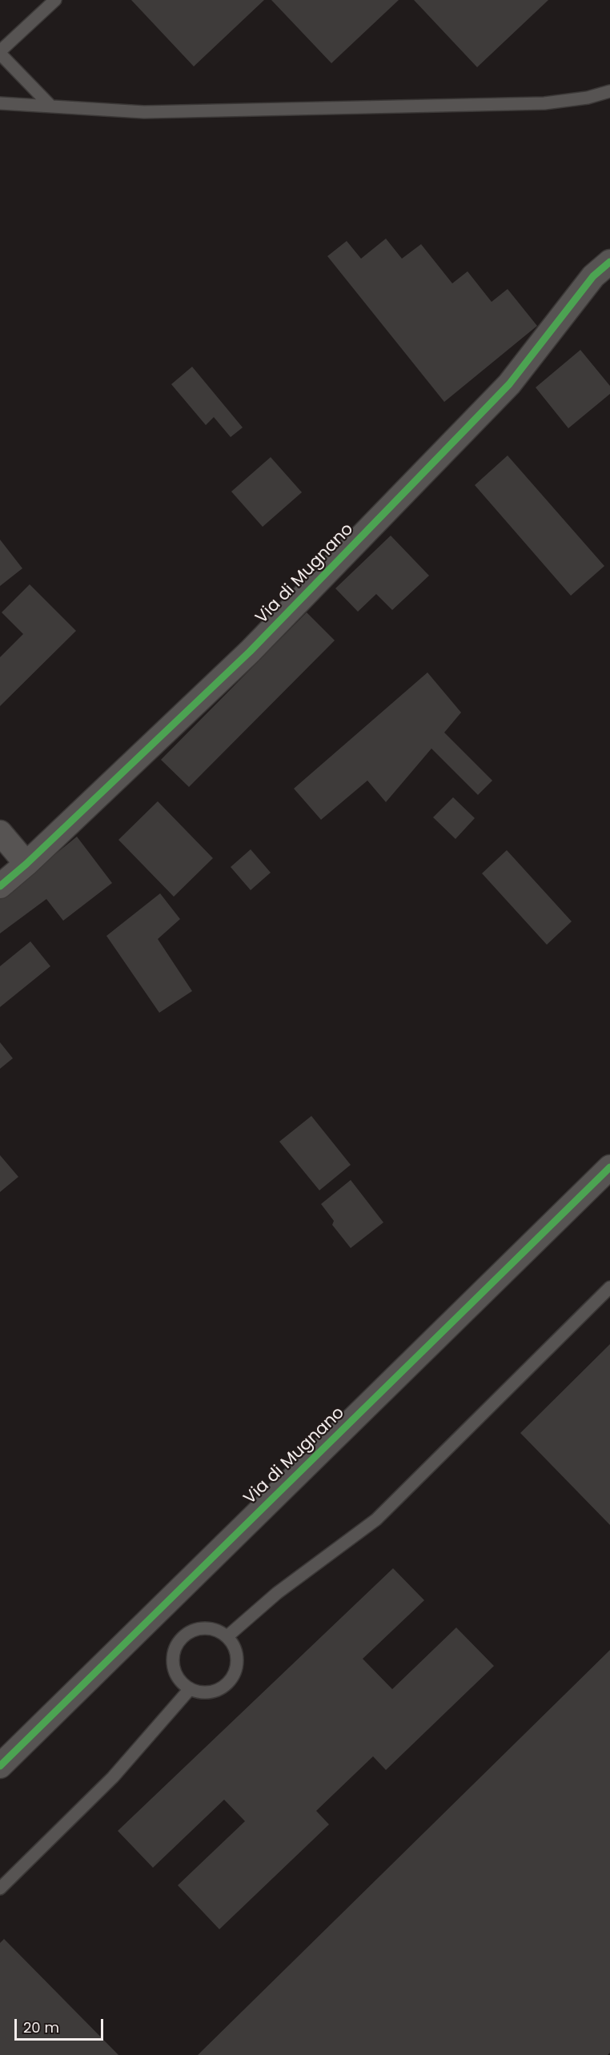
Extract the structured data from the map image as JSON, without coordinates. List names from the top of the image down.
{
  "streets": {
    "street": ["Via di Mugnano"]
  },
  "scale_bar": "20 m"
}
